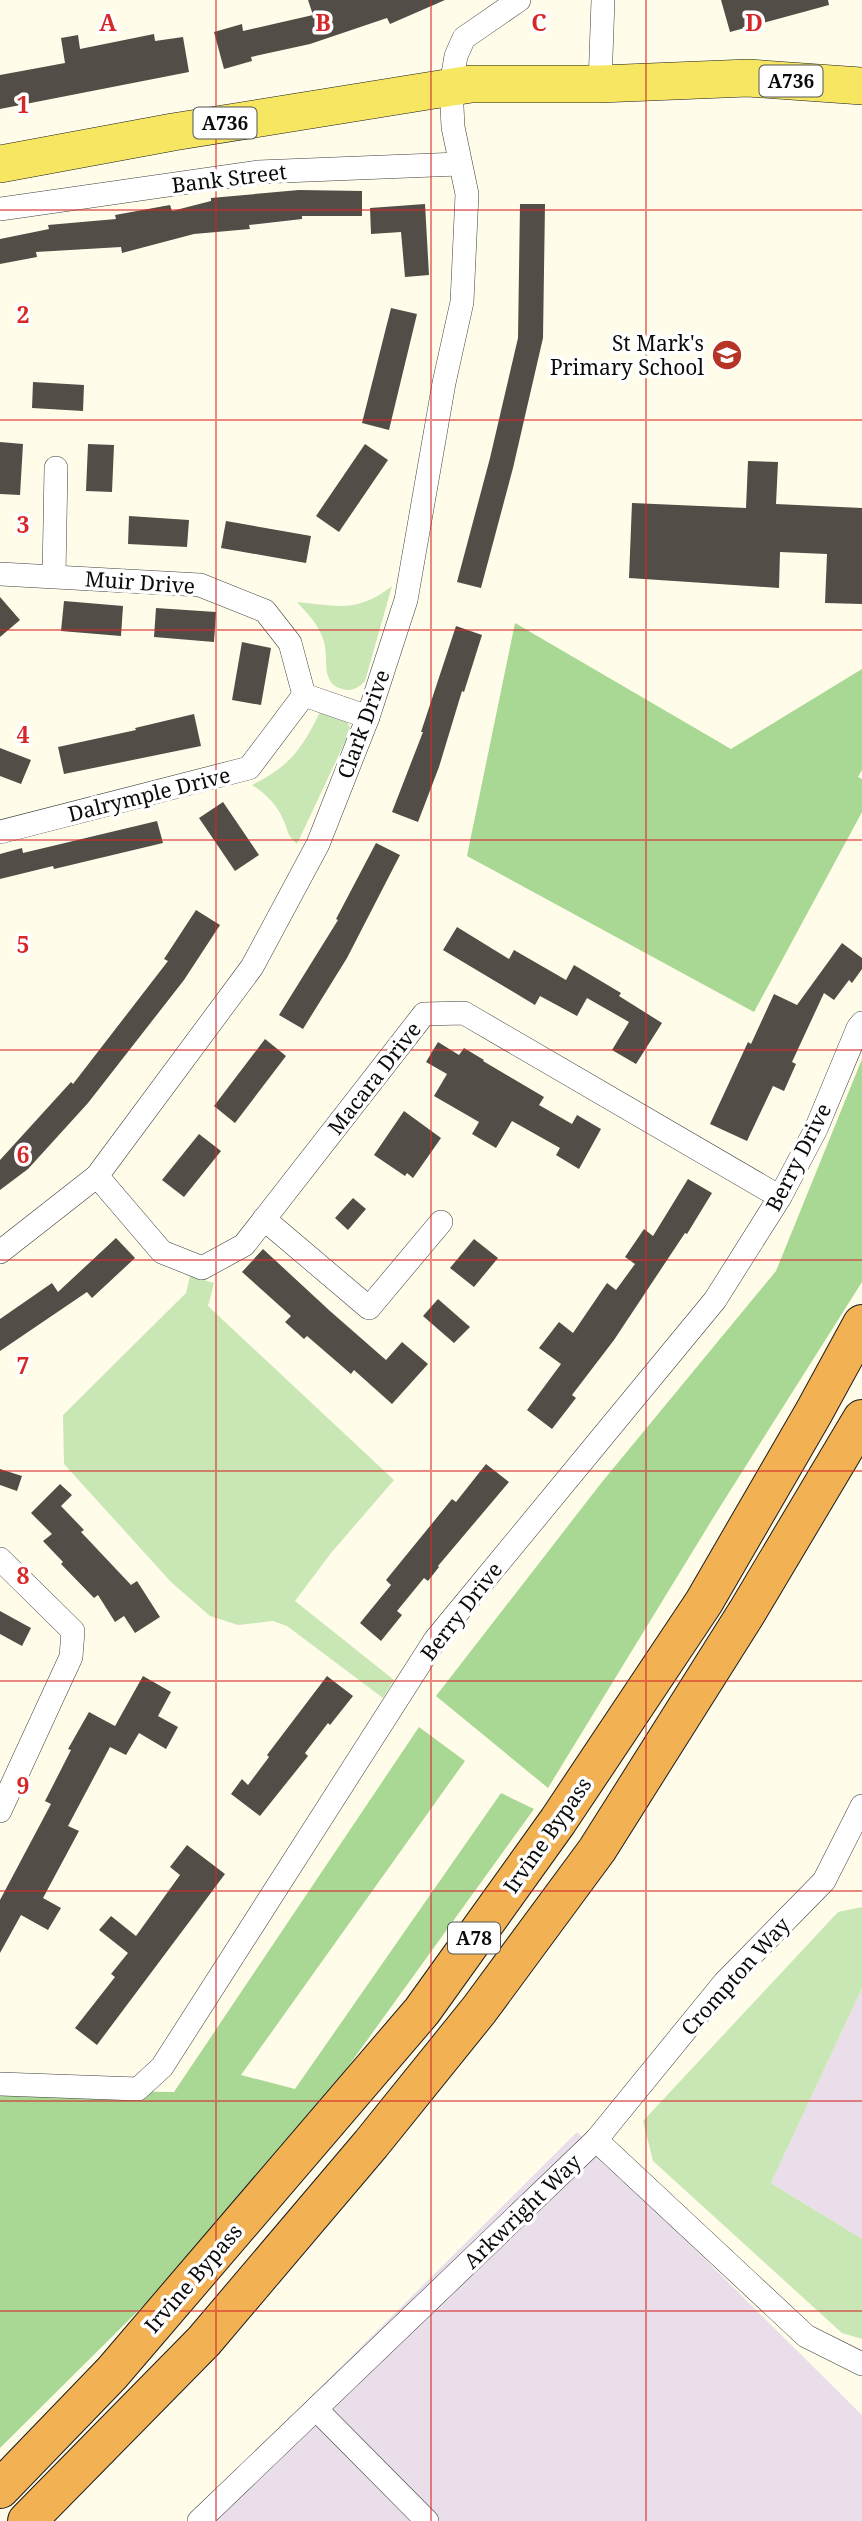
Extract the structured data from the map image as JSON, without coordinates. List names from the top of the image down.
{
  "streets": {
    "highway": ["Irvine Bypass", "A78"],
    "main road": ["A736"],
    "street": [
      "Bank Street",
      "Muir Drive",
      "Clark Drive",
      "Dalrymple Drive",
      "Macara Drive",
      "Berry Drive",
      "Crompton Way",
      "Arkwright Way"
    ]
  },
  "crossings": [
    ["A736", "Clark Drive"],
    ["Bank Street", "Clark Drive"],
    ["Muir Drive", "Dalrymple Drive"],
    ["Clark Drive", "Macara Drive"],
    ["Macara Drive", "Berry Drive"],
    ["Crompton Way", "Arkwright Way"]
  ],
  "places": {
    "school or university": ["St Mark's Primary School"]
  },
  "grid": {
    "columns": [
      "A",
      "B",
      "C",
      "D"
    ],
    "rows": [
      "1",
      "2",
      "3",
      "4",
      "5",
      "6",
      "7",
      "8",
      "9"
    ]
  }
}
